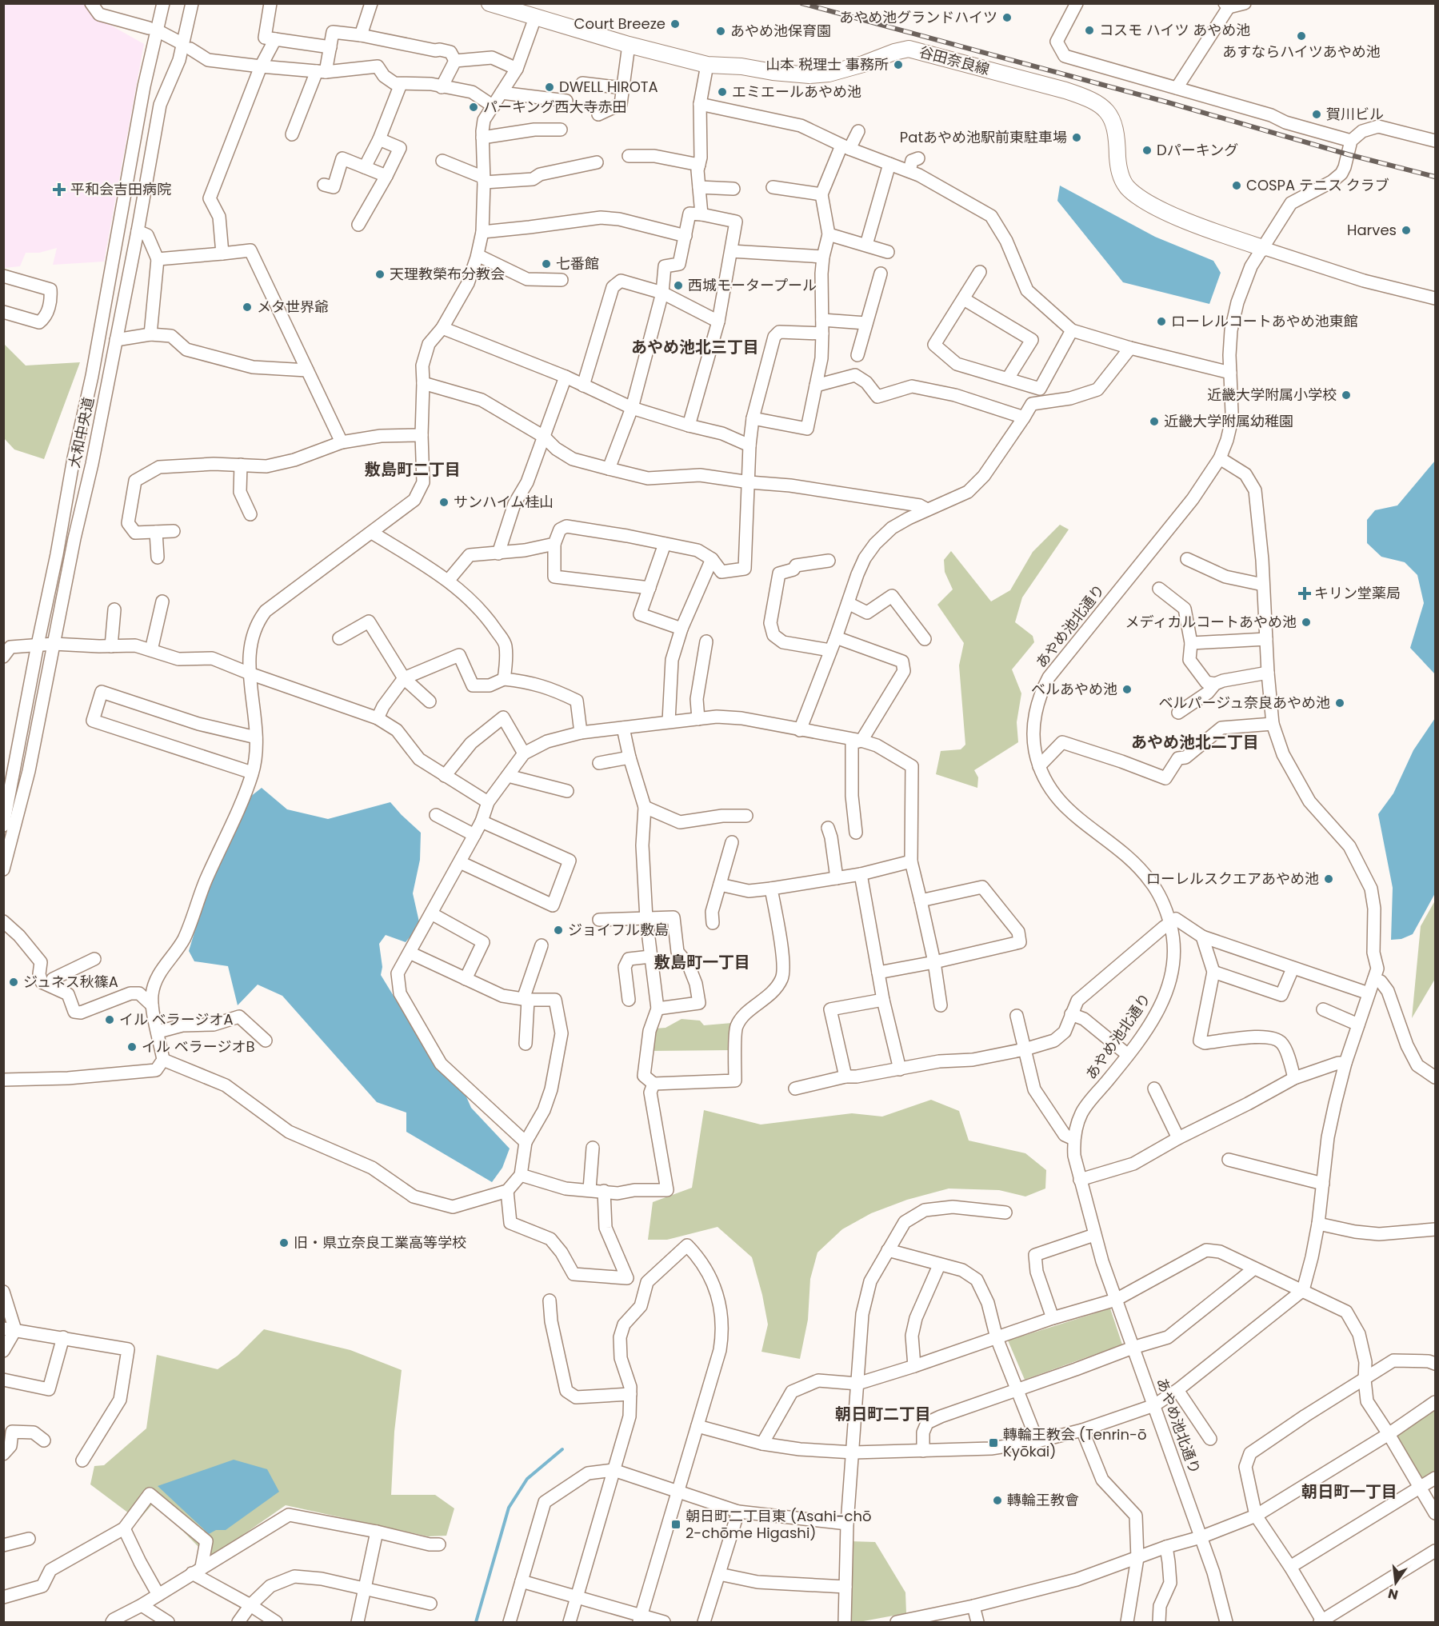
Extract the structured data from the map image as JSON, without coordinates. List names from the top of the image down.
{
  "streets": {
    "main road": ["谷田奈良線"],
    "street": ["大和中央道", "あやめ池北通り"]
  },
  "crossings": [
    ["谷田奈良線", "あやめ池北通り"]
  ],
  "districts": [
    "あやめ池北三丁目",
    "敷島町二丁目",
    "あやめ池北二丁目",
    "敷島町一丁目",
    "朝日町二丁目",
    "朝日町一丁目"
  ],
  "places": {
    "other": [
      "あやめ池グランドハイツ",
      "Court Breeze",
      "コスモ ハイツ あやめ池",
      "あやめ池保育園",
      "あすならハイツあやめ池",
      "山本 税理士 事務所",
      "DWELL HIROTA",
      "エミエールあやめ池",
      "パーキング西大寺赤田",
      "賀川ビル",
      "Patあやめ池駅前東駐車場",
      "Dパーキング",
      "COSPA テニス クラブ",
      "Harves",
      "七番館",
      "天理教榮布分教会",
      "西城モータープール",
      "メタ世界爺",
      "ローレルコートあやめ池東館",
      "近畿大学附属小学校",
      "近畿大学附属幼稚園",
      "サンハイム桂山",
      "メディカルコートあやめ池",
      "ベルあやめ池",
      "ベルパージュ奈良あやめ池",
      "ローレルスクエアあやめ池",
      "ジョイフル敷島",
      "ジュネス秋篠A",
      "イル ベラージオA",
      "イル ベラージオB",
      "旧・県立奈良工業高等学校",
      "轉輪王教會"
    ],
    "health": ["平和会吉田病院", "キリン堂薬局"],
    "transit": ["轉輪王教会 (Tenrin-ō Kyōkai)", "朝日町二丁目東 (Asahi-chō 2-chōme Higashi)"]
  },
  "north": "bottom"
}
